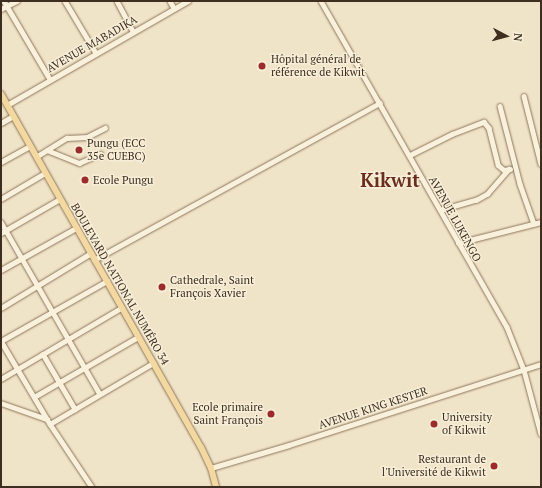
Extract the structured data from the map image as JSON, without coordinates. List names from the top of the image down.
{
  "streets": {
    "main road": ["BOULEVARD NATIONAL NUMÉRO 34"],
    "street": ["AVENUE MABADIKA", "AVENUE LUKENGO", "AVENUE KING KESTER"]
  },
  "crossings": [
    ["AVENUE MABADIKA", "BOULEVARD NATIONAL NUMÉRO 34"],
    ["AVENUE LUKENGO", "AVENUE KING KESTER"],
    ["BOULEVARD NATIONAL NUMÉRO 34", "AVENUE KING KESTER"]
  ],
  "districts": ["Kikwit"],
  "places": [
    "Hôpital général de référence de Kikwit",
    "Pungu (ECC 35e CUEBC)",
    "Ecole Pungu",
    "Cathedrale, Saint François Xavier",
    "Ecole primaire Saint François",
    "University of Kikwit",
    "Restaurant de l'Université de Kikwit"
  ],
  "north": "right"
}
